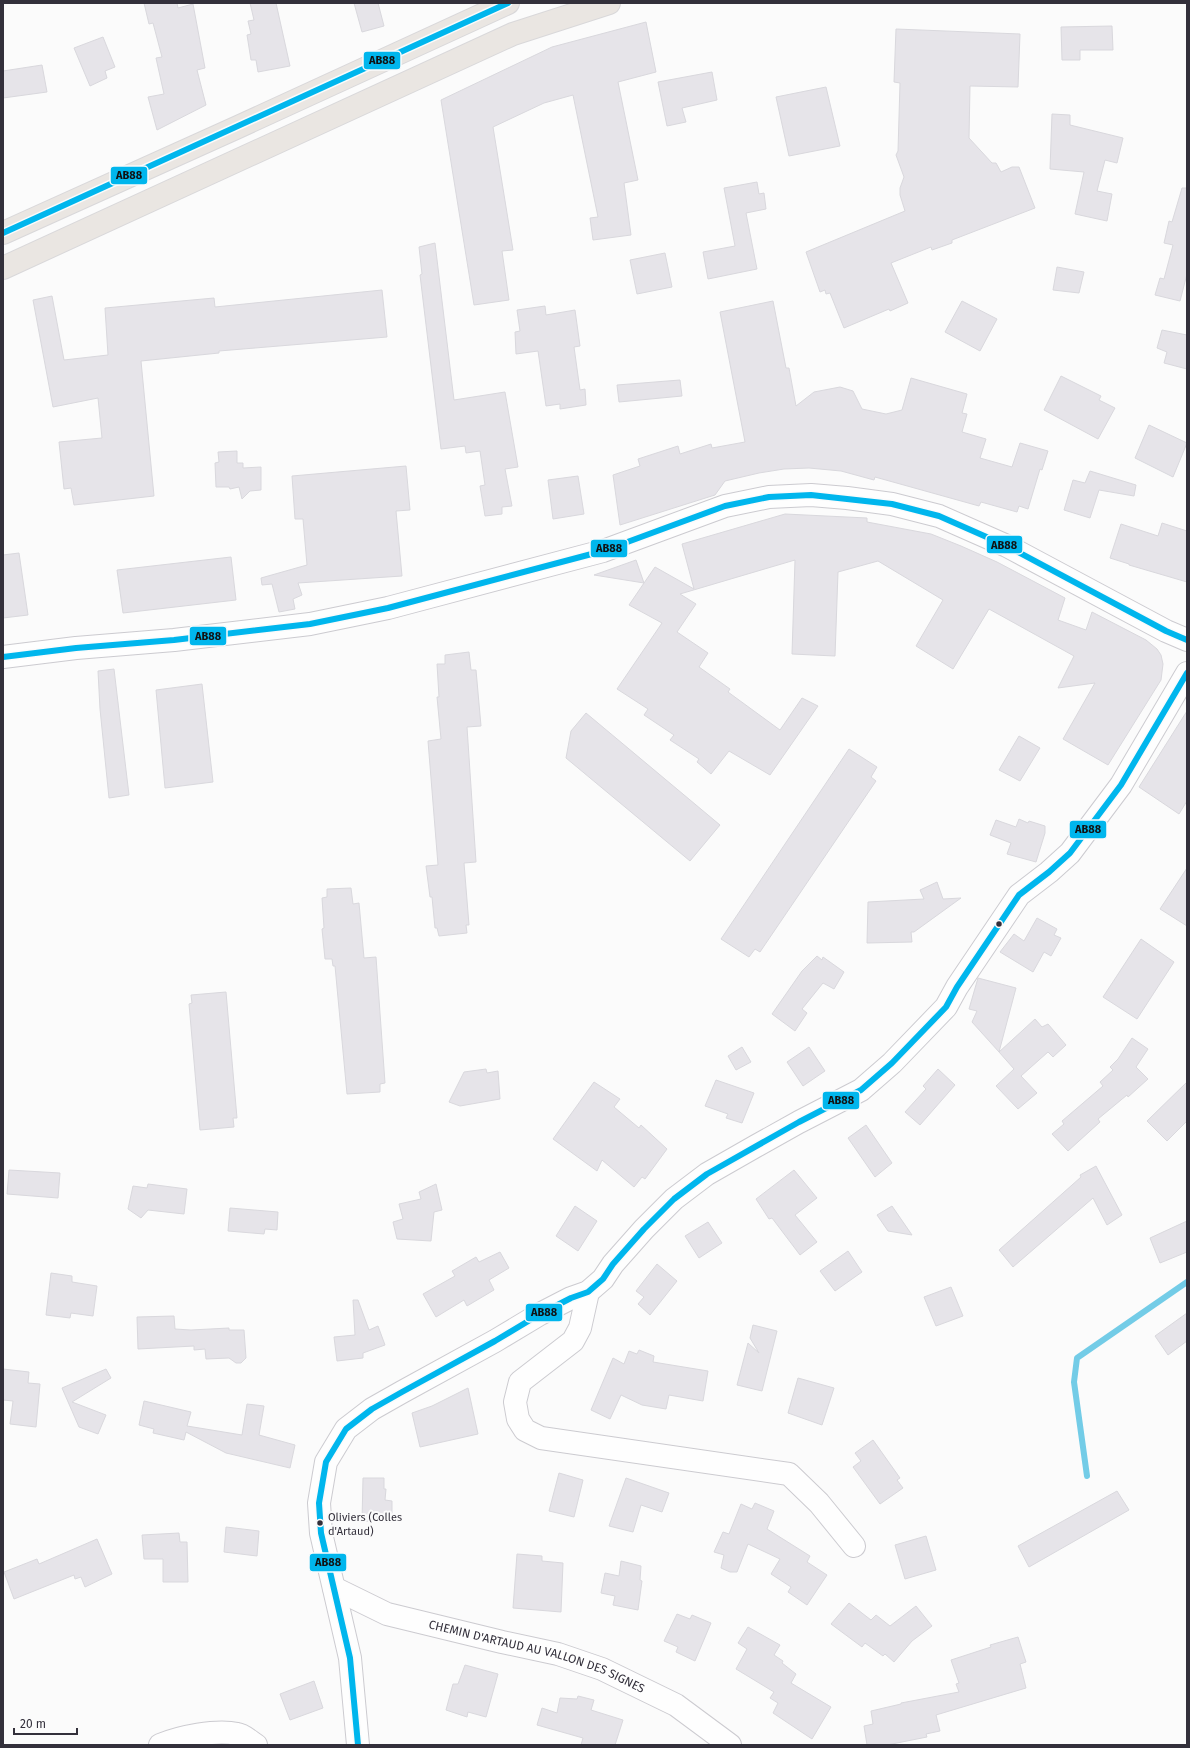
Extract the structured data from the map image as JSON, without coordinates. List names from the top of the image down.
{
  "streets": {
    "street": ["CHEMIN D'ARTAUD AU VALLON DES SIGNES"]
  },
  "places": ["Oliviers (Colles d'Artaud)"],
  "lines": ["transit line AB88"],
  "scale_bar": "20 m"
}
